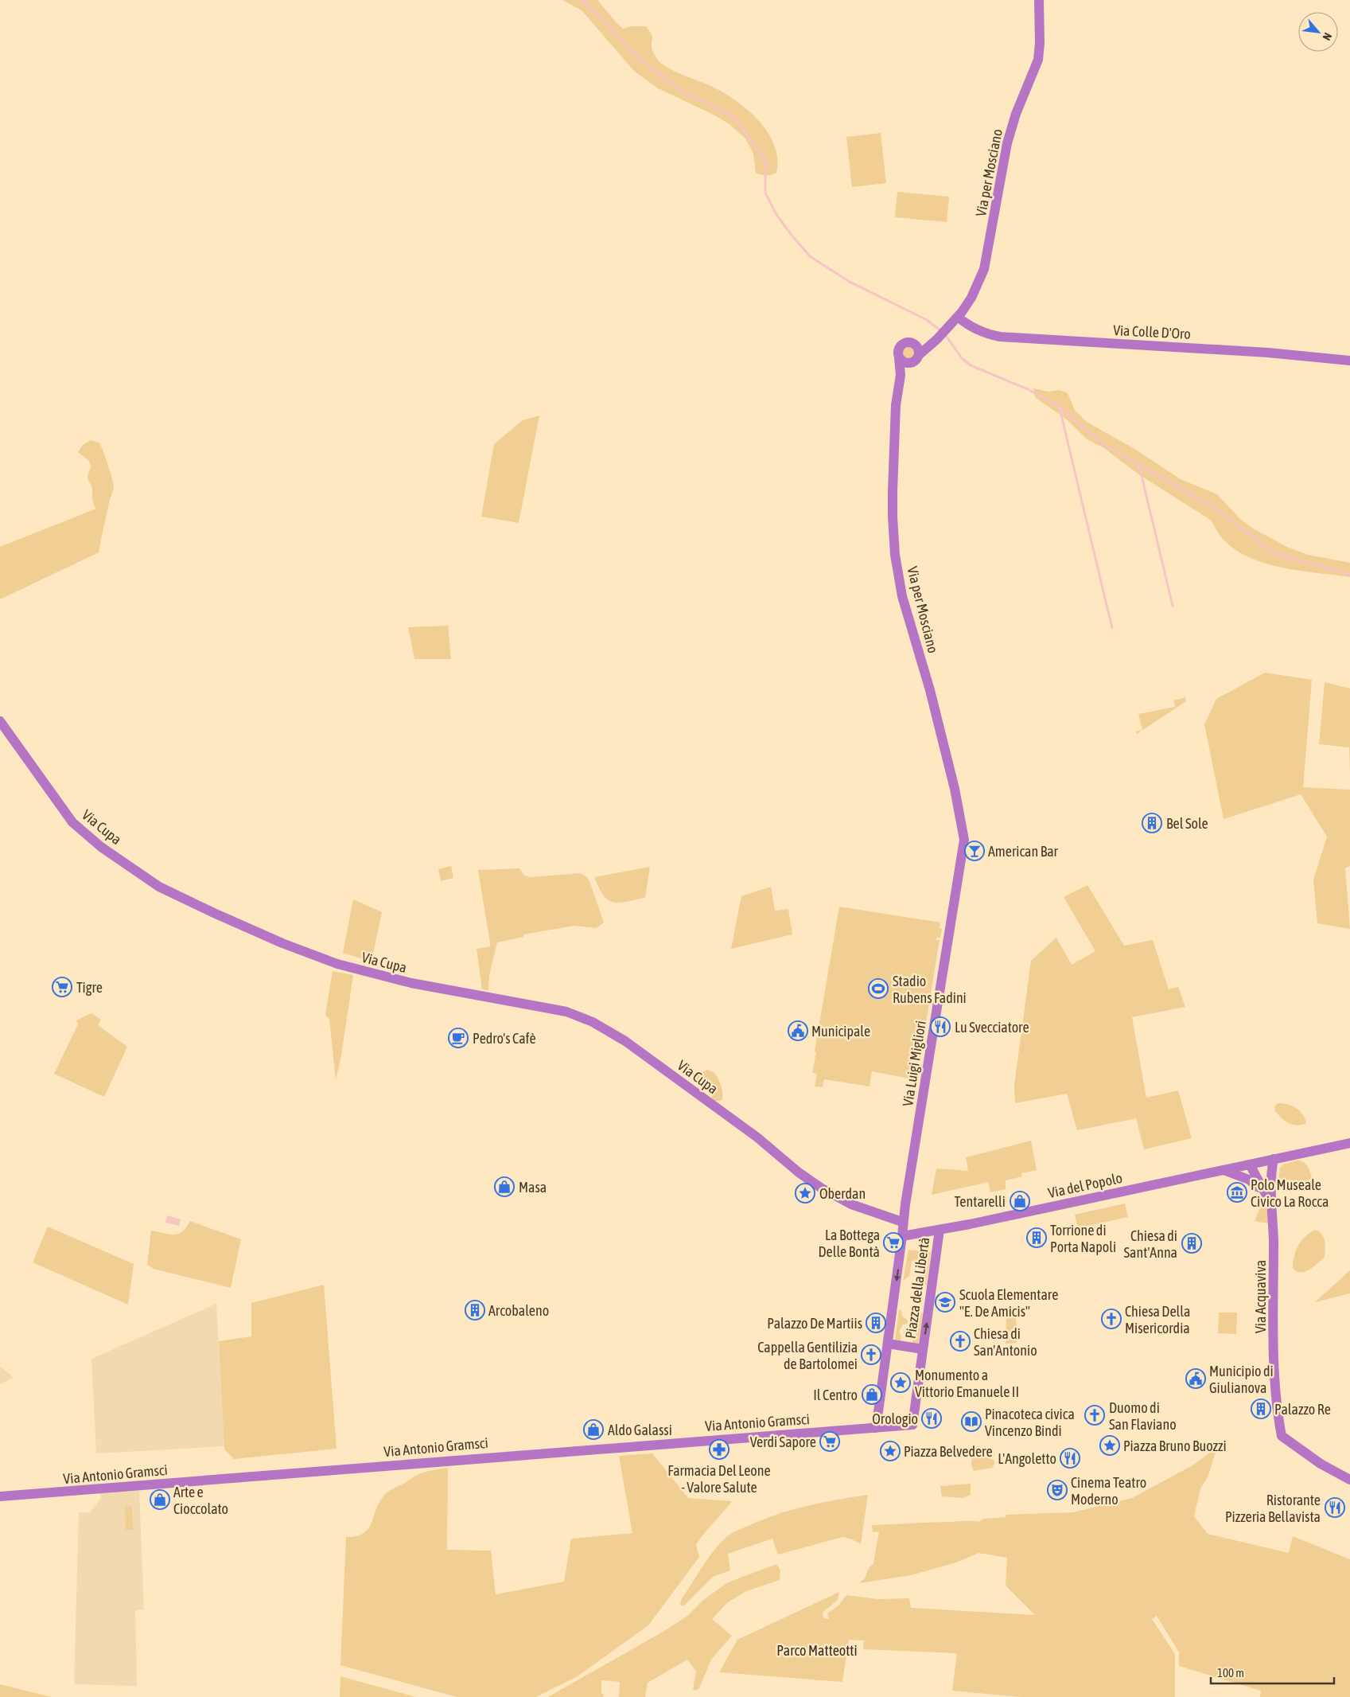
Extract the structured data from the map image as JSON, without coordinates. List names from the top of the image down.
{
  "streets": {
    "street": [
      "Via per Mosciano",
      "Via Colle D'Oro",
      "Via Cupa",
      "Via Luigi Migliori",
      "Via del Popolo",
      "Piazza della Libertà",
      "Via Acquaviva",
      "Via Antonio Gramsci"
    ]
  },
  "crossings": [
    ["Via per Mosciano", "Via Colle D'Oro"],
    ["Via per Mosciano", "Via Luigi Migliori"],
    ["Via Cupa", "Via Luigi Migliori"],
    ["Via Luigi Migliori", "Via del Popolo"],
    ["Via Luigi Migliori", "Piazza della Libertà"],
    ["Via del Popolo", "Piazza della Libertà"],
    ["Via del Popolo", "Via Acquaviva"],
    ["Piazza della Libertà", "Via Antonio Gramsci"]
  ],
  "parks": ["Parco Matteotti"],
  "places": {
    "building": [
      "Bel Sole",
      "Torrione di Porta Napoli",
      "Chiesa di Sant'Anna",
      "Arcobaleno",
      "Palazzo De Martiis",
      "Palazzo Re"
    ],
    "bar": ["American Bar"],
    "supermarket": ["Tigre", "La Bottega Delle Bontà", "Verdi Sapore"],
    "sports": ["Stadio Rubens Fadini"],
    "restaurant": [
      "Lu Svecciatore",
      "Orologio",
      "L'Angoletto",
      "Ristorante Pizzeria Bellavista"
    ],
    "public building": ["Municipale", "Municipio di Giulianova"],
    "cafe": ["Pedro's Cafè"],
    "shop": [
      "Masa",
      "Tentarelli",
      "Il Centro",
      "Aldo Galassi",
      "Arte e Cioccolato"
    ],
    "museum": ["Polo Museale Civico La Rocca"],
    "place": [
      "Oberdan",
      "Monumento a Vittorio Emanuele II",
      "Piazza Bruno Buozzi",
      "Piazza Belvedere"
    ],
    "school or university": ["Scuola Elementare \"E. De Amicis\""],
    "church": [
      "Chiesa Della Misericordia",
      "Chiesa di San'Antonio",
      "Cappella Gentilizia de Bartolomei",
      "Duomo di San Flaviano"
    ],
    "library": ["Pinacoteca civica Vincenzo Bindi"],
    "pharmacy": ["Farmacia Del Leone - Valore Salute"],
    "theatre": ["Cinema Teatro Moderno"]
  },
  "scale_bar": "100 m",
  "north": "bottom right"
}
